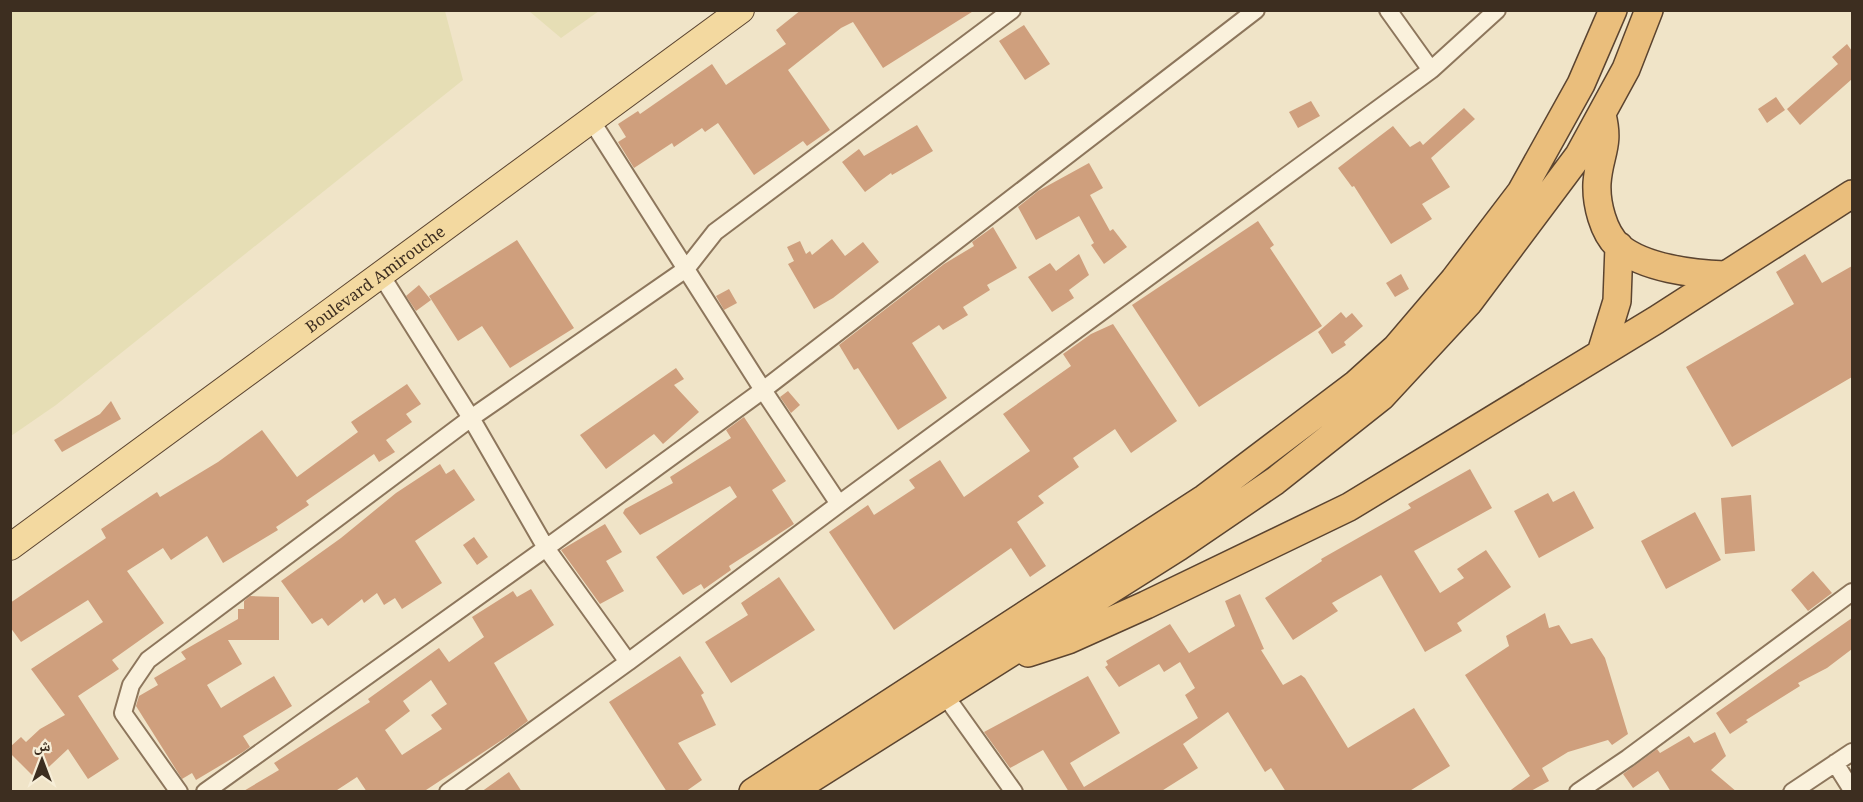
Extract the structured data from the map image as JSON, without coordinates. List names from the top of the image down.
{
  "streets": {
    "main road": ["Boulevard Amirouche"]
  },
  "north": "top"
}
